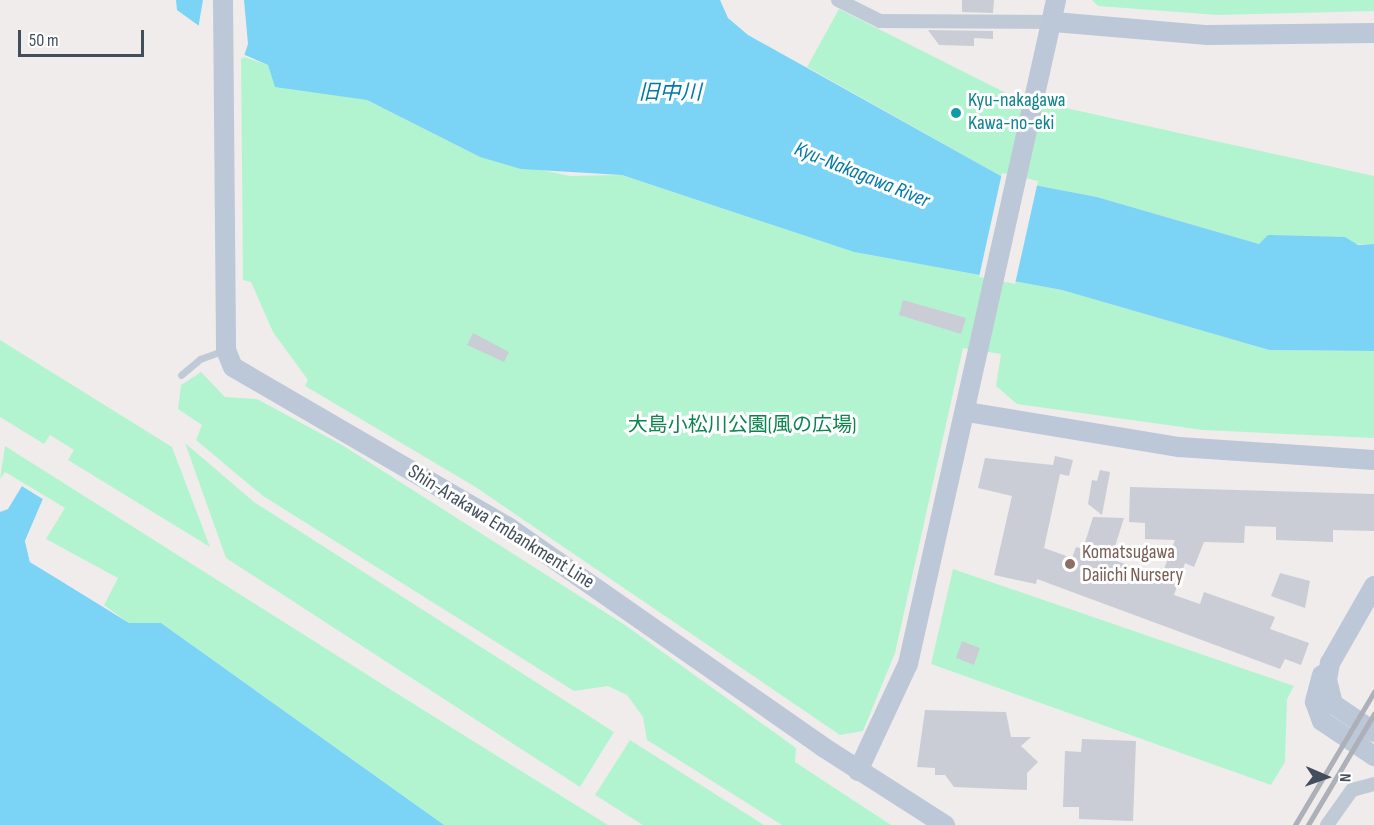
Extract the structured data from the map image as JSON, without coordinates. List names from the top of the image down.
{
  "streets": {
    "street": ["Shin-Arakawa Embankment Line"]
  },
  "water": ["旧中川", "Kyu-Nakagawa River"],
  "parks": ["大島小松川公園(風の広場)"],
  "places": ["Kyu-nakagawa Kawa-no-eki", "Komatsugawa Daiichi Nursery"],
  "scale_bar": "50 m",
  "north": "right"
}
